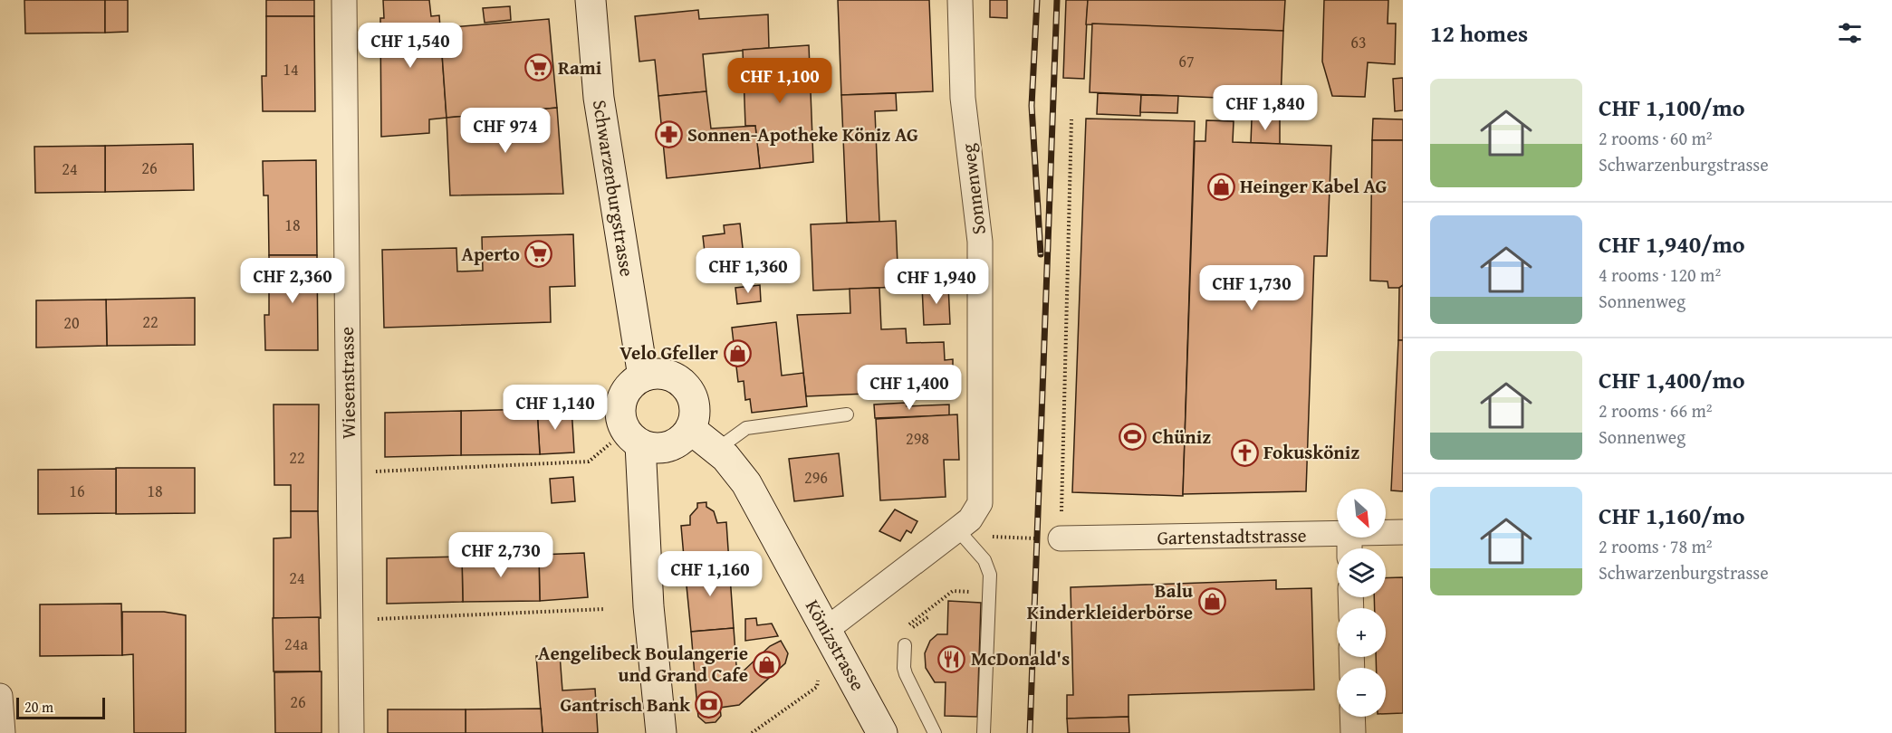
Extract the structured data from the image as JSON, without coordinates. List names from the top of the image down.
{
  "streets": {
    "main road": ["Schwarzenburgstrasse", "Könizstrasse"],
    "street": ["Sonnenweg", "Wiesenstrasse", "Gartenstadtstrasse"]
  },
  "crossings": [
    ["Schwarzenburgstrasse", "Könizstrasse"],
    ["Sonnenweg", "Könizstrasse"]
  ],
  "places": {
    "supermarket": ["Rami", "Aperto"],
    "pharmacy": ["Sonnen-Apotheke Köniz AG"],
    "shop": [
      "Heinger Kabel AG",
      "Velo Gfeller",
      "Balu Kinderkleiderbörse",
      "Aengelibeck Boulangerie und Grand Cafe"
    ],
    "sports": ["Chüniz"],
    "church": ["Fokusköniz"],
    "restaurant": ["McDonald's"],
    "bank": ["Gantrisch Bank"]
  },
  "house_numbers": [
    "63",
    "67",
    "14",
    "26",
    "24",
    "18",
    "22",
    "20",
    "298",
    "22",
    "296",
    "16",
    "18",
    "24",
    "24a",
    "26"
  ],
  "scale_bar": "20 m",
  "north": "bottom right",
  "page": {
    "heading": "12 homes",
    "price": [
      "CHF 1,540",
      "CHF 1,100",
      "CHF 1,840",
      "CHF 974",
      "CHF 1,360",
      "CHF 2,360",
      "CHF 1,940",
      "CHF 1,730",
      "CHF 1,400",
      "CHF 1,140",
      "CHF 2,730",
      "CHF 1,160"
    ],
    "list": [
      {
        "name": "CHF 1,100/mo",
        "note": "2 rooms · 60 m² · Schwarzenburgstrasse"
      },
      {
        "name": "CHF 1,940/mo",
        "note": "4 rooms · 120 m² · Sonnenweg"
      },
      {
        "name": "CHF 1,400/mo",
        "note": "2 rooms · 66 m² · Sonnenweg"
      },
      {
        "name": "CHF 1,160/mo",
        "note": "2 rooms · 78 m² · Schwarzenburgstrasse"
      }
    ],
    "map_buttons": ["+", "−"],
    "scale": "20 m"
  }
}
